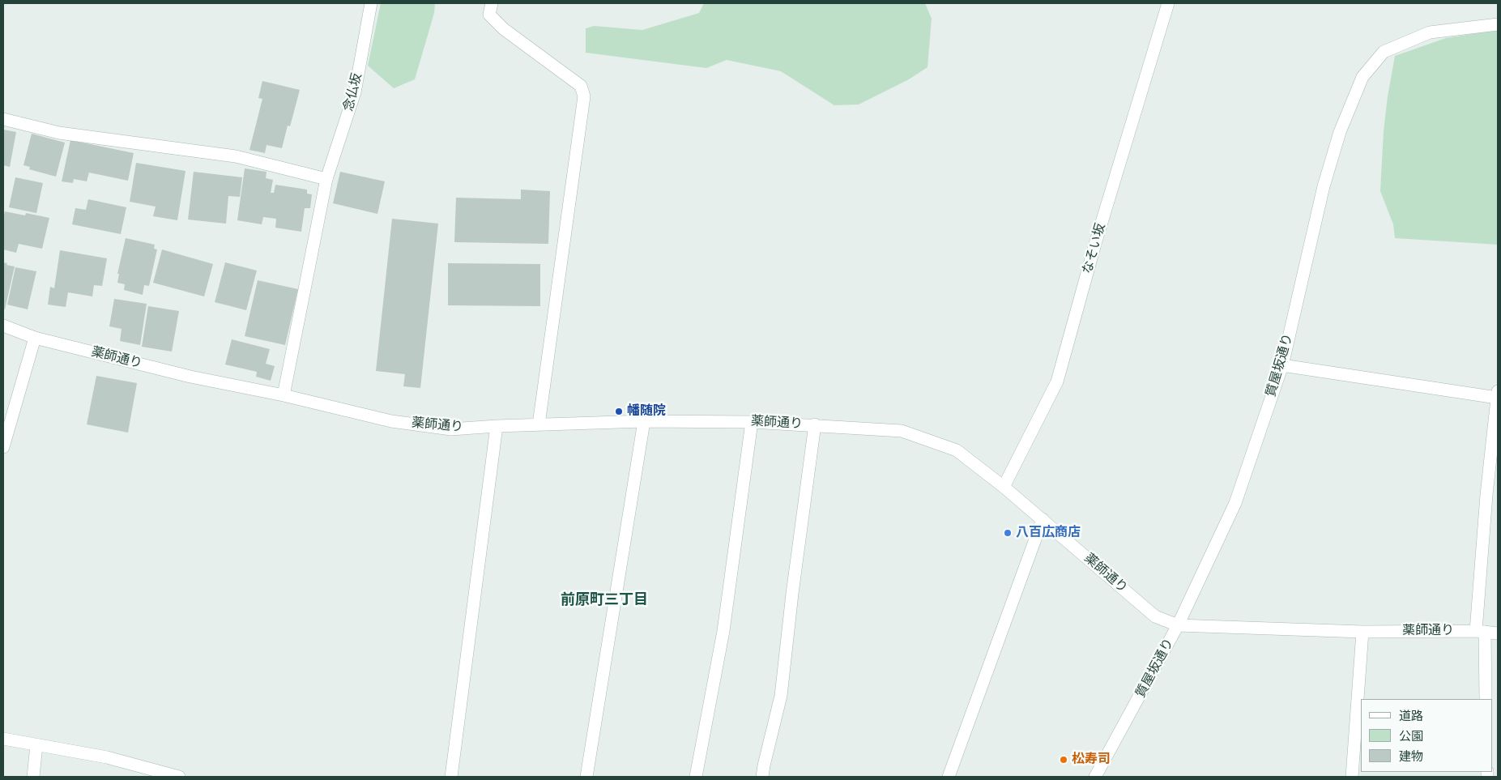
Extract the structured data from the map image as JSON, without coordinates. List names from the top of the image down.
{
  "streets": {
    "street": [
      "念仏坂",
      "なそい坂",
      "薬師通り",
      "質屋坂通り"
    ]
  },
  "crossings": [
    ["念仏坂", "薬師通り"],
    ["なそい坂", "薬師通り"],
    ["薬師通り", "質屋坂通り"]
  ],
  "districts": ["前原町三丁目"],
  "places": ["幡随院", "八百広商店", "松寿司"],
  "legend": ["道路", "公園", "建物"]
}
